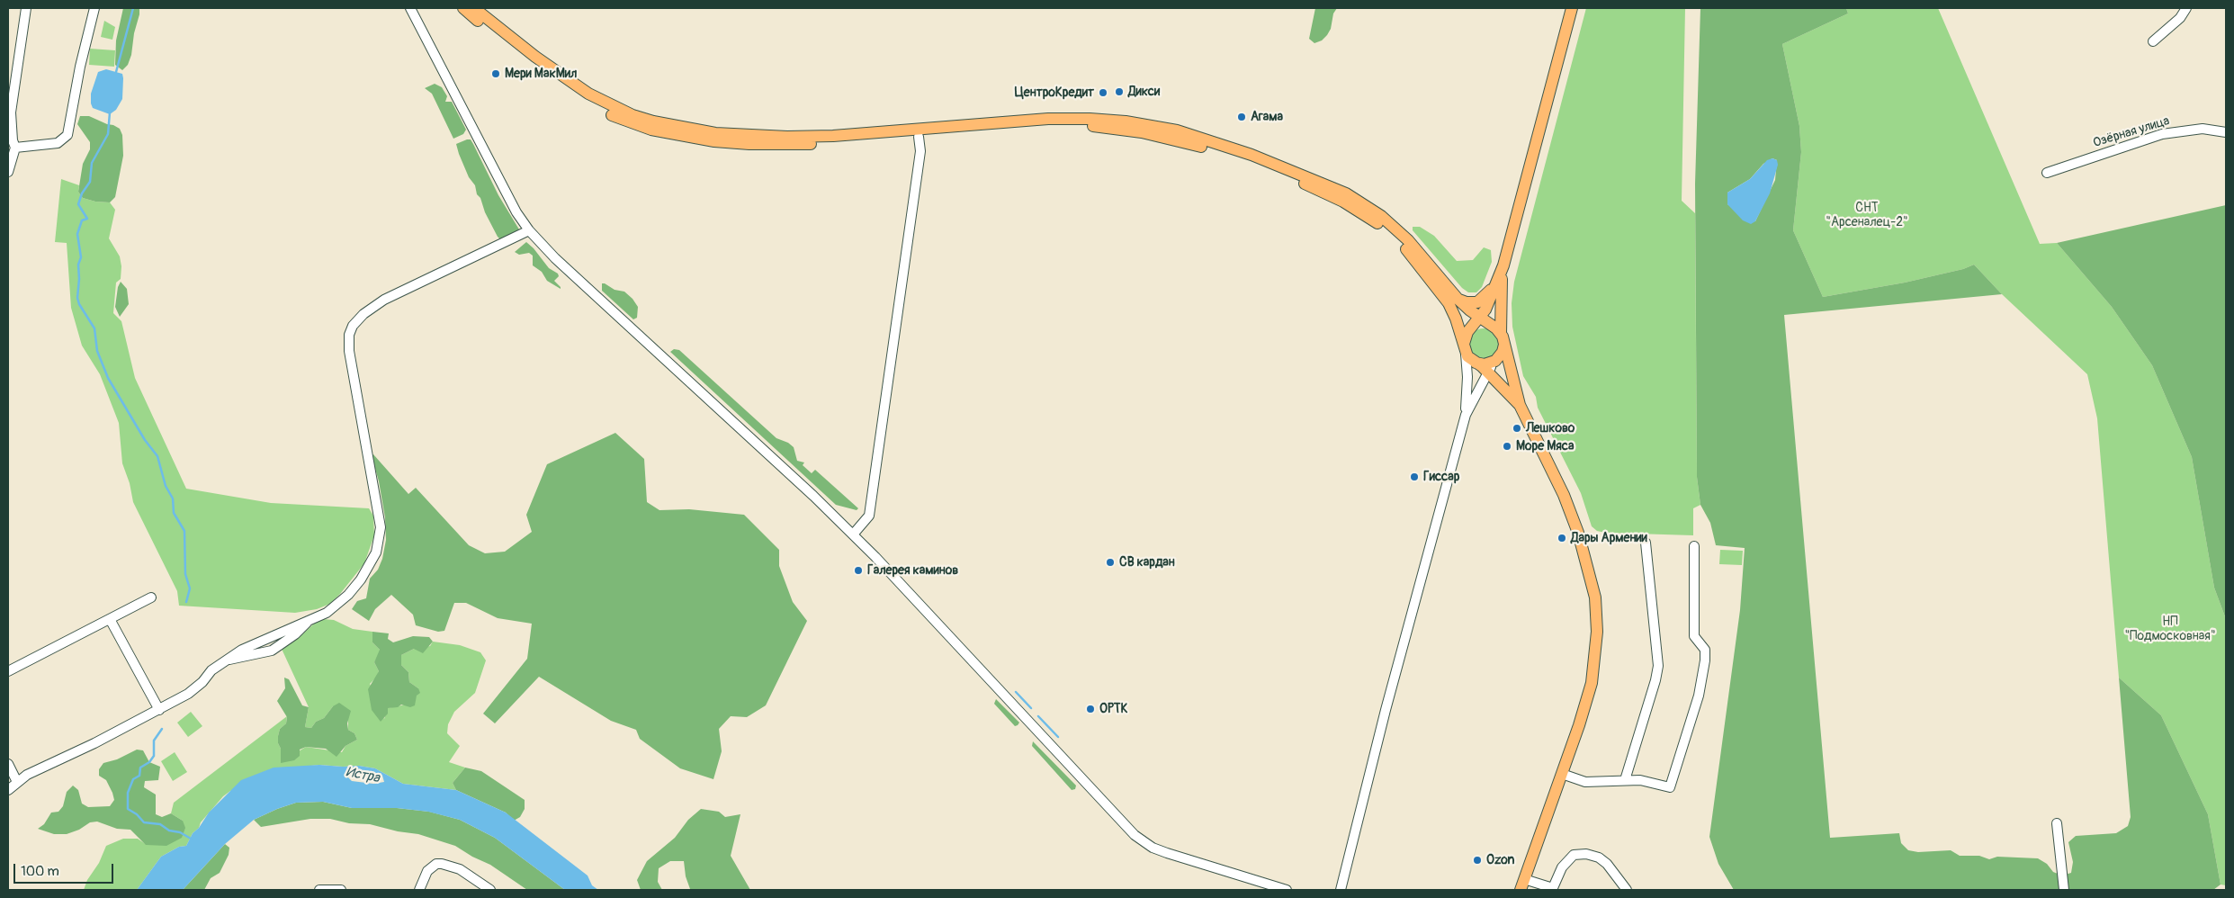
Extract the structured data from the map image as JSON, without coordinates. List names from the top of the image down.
{
  "streets": {
    "street": ["Озёрная улица"]
  },
  "water": ["Истра"],
  "parks": ["СНТ \"Арсеналец-2\"", "НП \"Подмосковная\""],
  "places": [
    "Мери МакМил",
    "Дикси",
    "ЦентроКредит",
    "Агама",
    "Лешково",
    "Море Мяса",
    "Гиссар",
    "Дары Армении",
    "СВ кардан",
    "Галерея каминов",
    "ОРТК",
    "Ozon"
  ],
  "scale_bar": "100 m"
}
